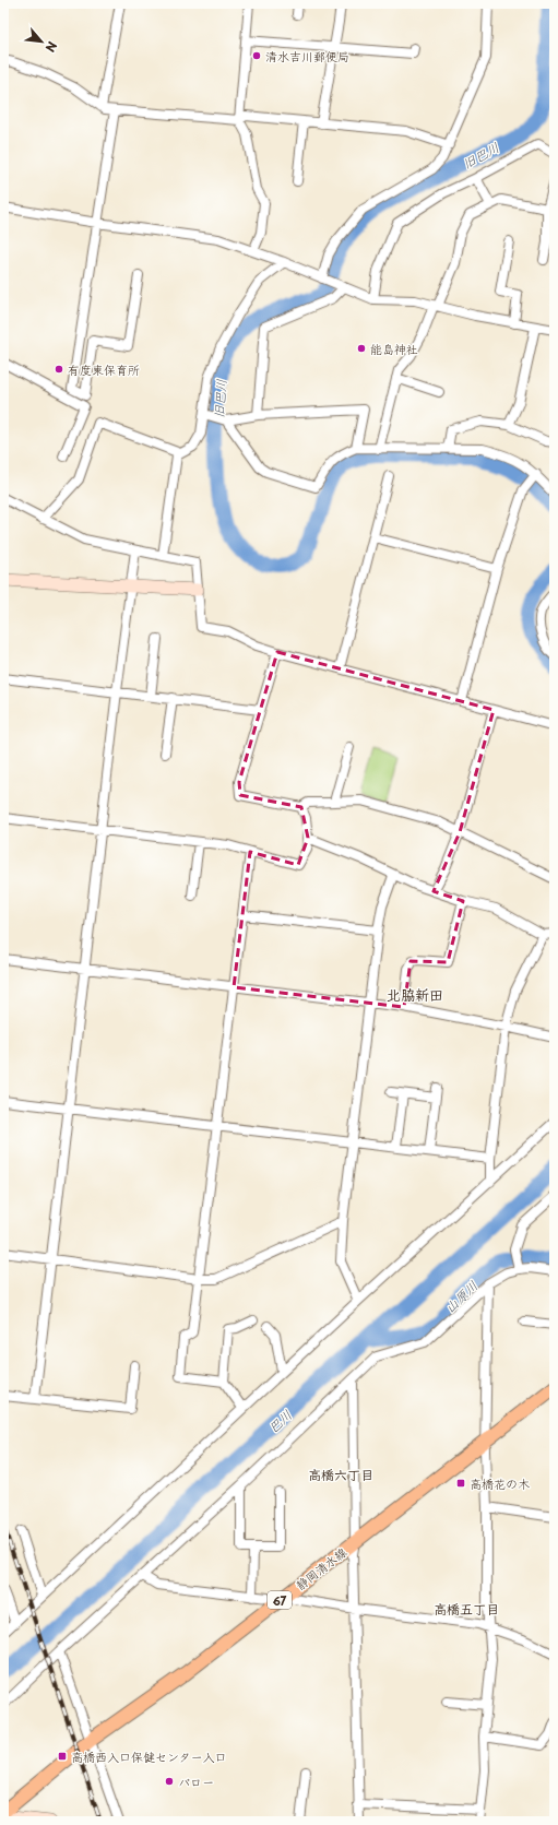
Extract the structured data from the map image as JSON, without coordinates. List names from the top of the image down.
{
  "streets": {
    "main road": ["静岡清水線", "67"]
  },
  "districts": ["北脇新田", "高橋六丁目", "高橋五丁目"],
  "water": ["旧巴川", "山原川", "巴川"],
  "places": {
    "other": [
      "清水吉川郵便局",
      "能島神社",
      "有度東保育所",
      "バロー"
    ],
    "transit": ["高橋花の木", "高橋西入口保健センター入口"]
  },
  "north": "bottom right"
}
